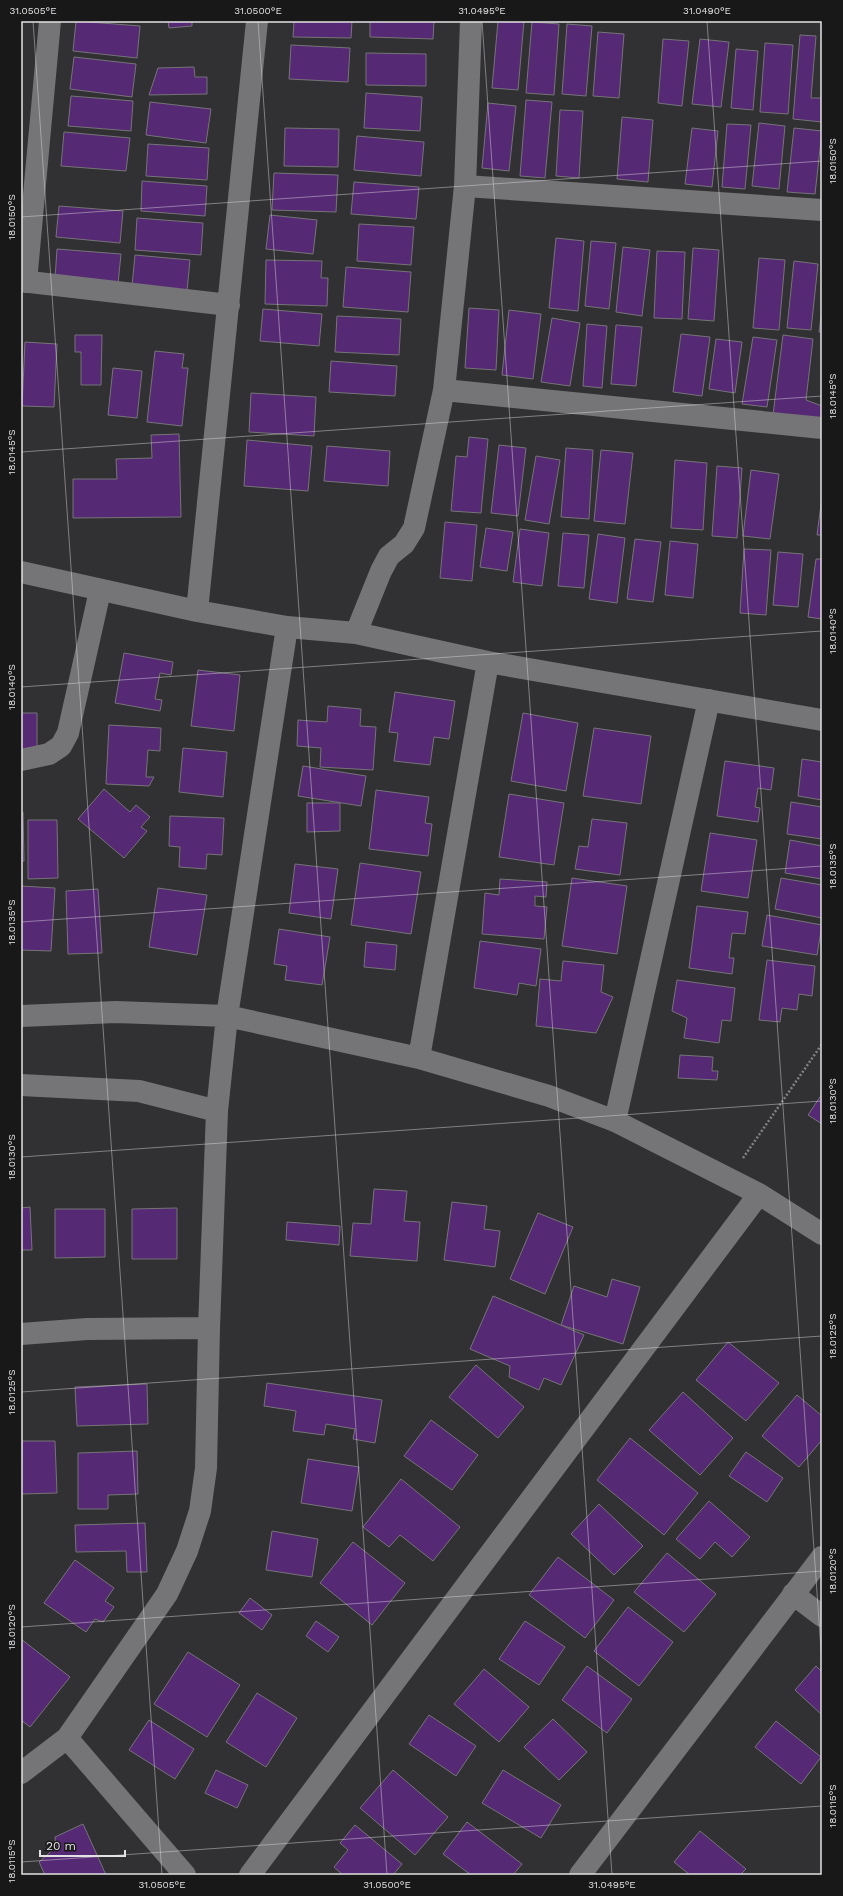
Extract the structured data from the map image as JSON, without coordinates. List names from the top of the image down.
{
  "scale_bar": "20 m",
  "coordinates": [
    "31.0505°E",
    "31.0500°E",
    "31.0495°E",
    "31.0490°E",
    "18.0150°S",
    "18.0145°S",
    "18.0140°S",
    "18.0135°S",
    "18.0130°S",
    "18.0125°S",
    "18.0120°S",
    "18.0115°S"
  ]
}
